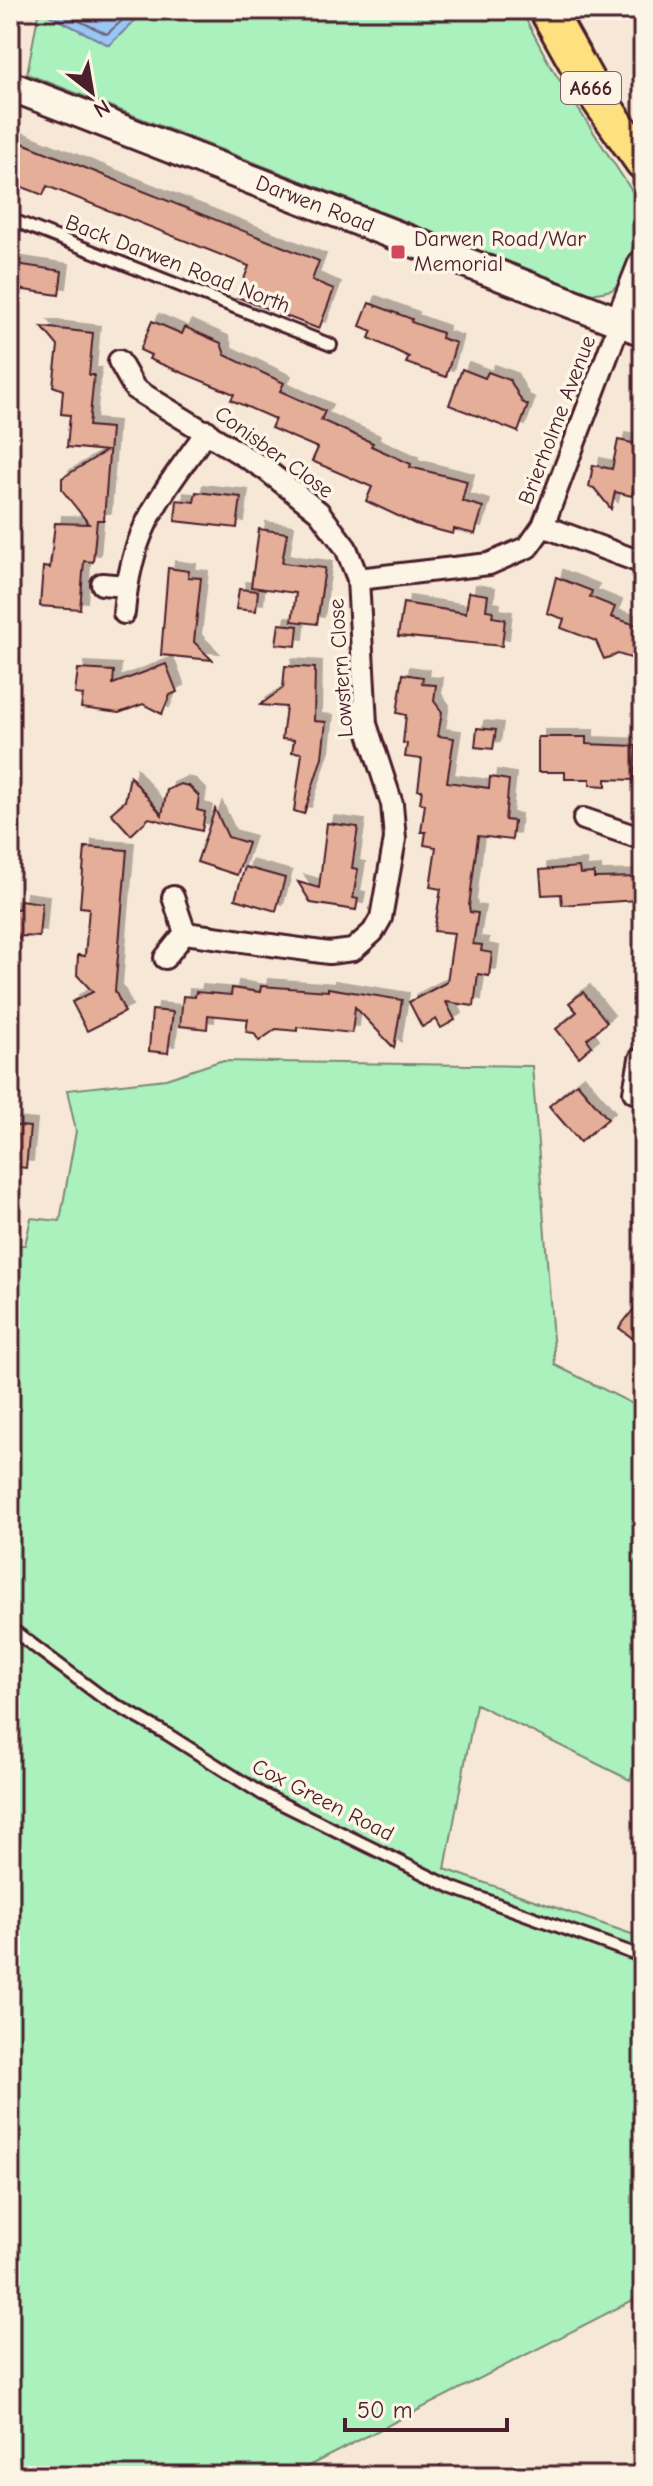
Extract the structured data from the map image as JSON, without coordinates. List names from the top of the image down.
{
  "streets": {
    "highway": ["A666"],
    "main road": ["Darwen Road"],
    "street": ["Brierholme Avenue", "Conisber Close", "Lowstern Close"],
    "lane": ["Back Darwen Road North", "Cox Green Road"]
  },
  "crossings": [
    ["Darwen Road", "Brierholme Avenue"],
    ["Brierholme Avenue", "Conisber Close"],
    ["Brierholme Avenue", "Lowstern Close"],
    ["Conisber Close", "Lowstern Close"]
  ],
  "places": {
    "transit": ["Darwen Road/War Memorial"]
  },
  "scale_bar": "50 m",
  "north": "bottom right"
}
